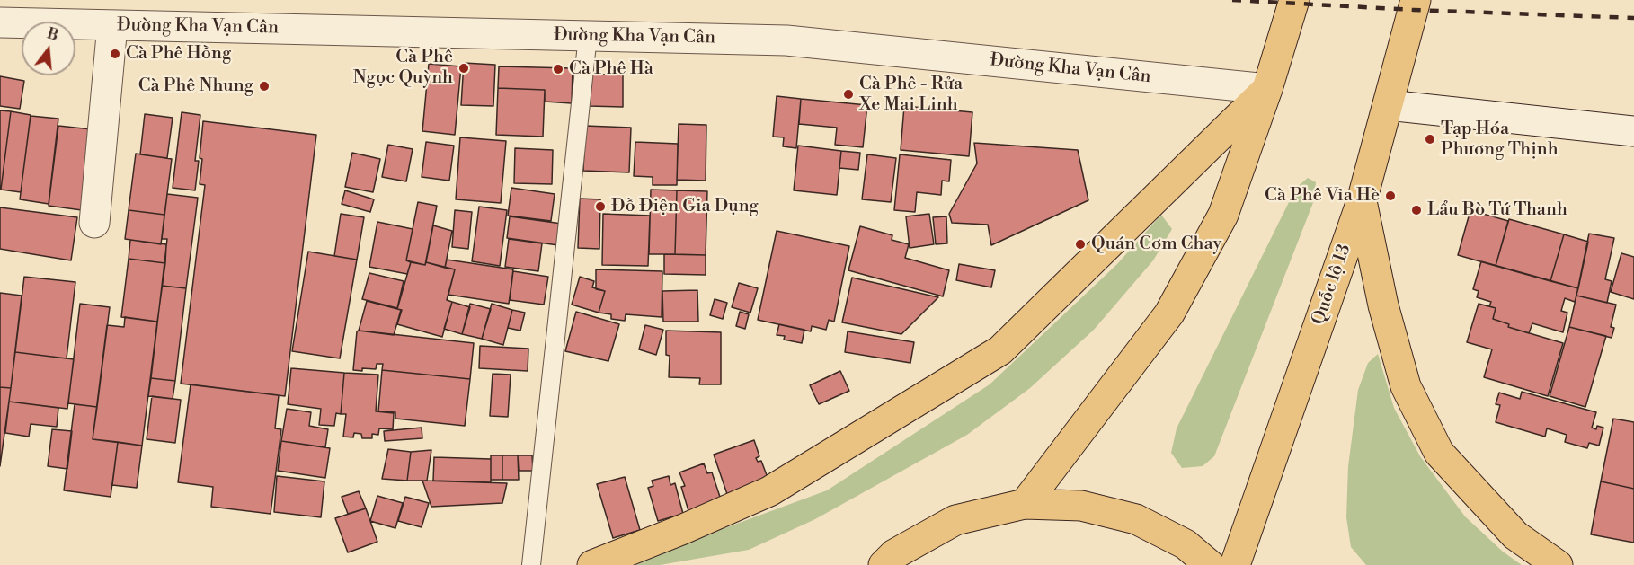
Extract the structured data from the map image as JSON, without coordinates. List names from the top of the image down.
{
  "streets": {
    "highway": ["Quốc lộ 13"],
    "street": ["Đường Kha Vạn Cân"]
  },
  "places": [
    "Cà Phê Hồng",
    "Cà Phê Ngọc Quỳnh",
    "Cà Phê Hà",
    "Cà Phê Nhung",
    "Cà Phê - Rửa Xe Mai Linh",
    "Tạp Hóa Phương Thịnh",
    "Cà Phê Vỉa Hè",
    "Đồ Điện Gia Dụng",
    "Lẩu Bò Tứ Thanh",
    "Quán Cơm Chay"
  ],
  "north": "top"
}
